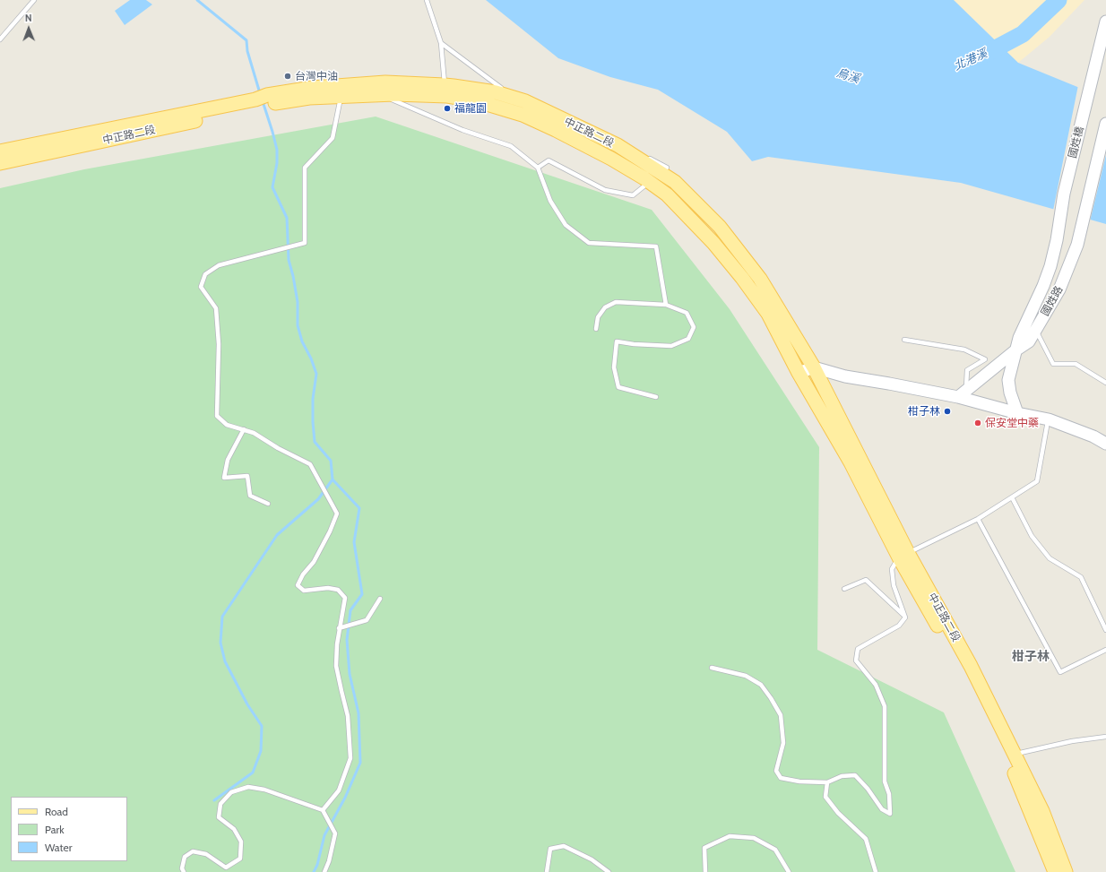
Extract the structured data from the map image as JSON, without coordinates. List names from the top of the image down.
{
  "streets": {
    "main road": ["中正路二段", "國姓橋", "國姓路"]
  },
  "crossings": [
    ["國姓橋", "國姓路"]
  ],
  "districts": ["柑子林"],
  "water": ["北港溪", "烏溪"],
  "places": [
    "台灣中油",
    "福龍園",
    "柑子林",
    "保安堂中藥"
  ],
  "legend": ["Road", "Park", "Water"],
  "north": "top"
}
